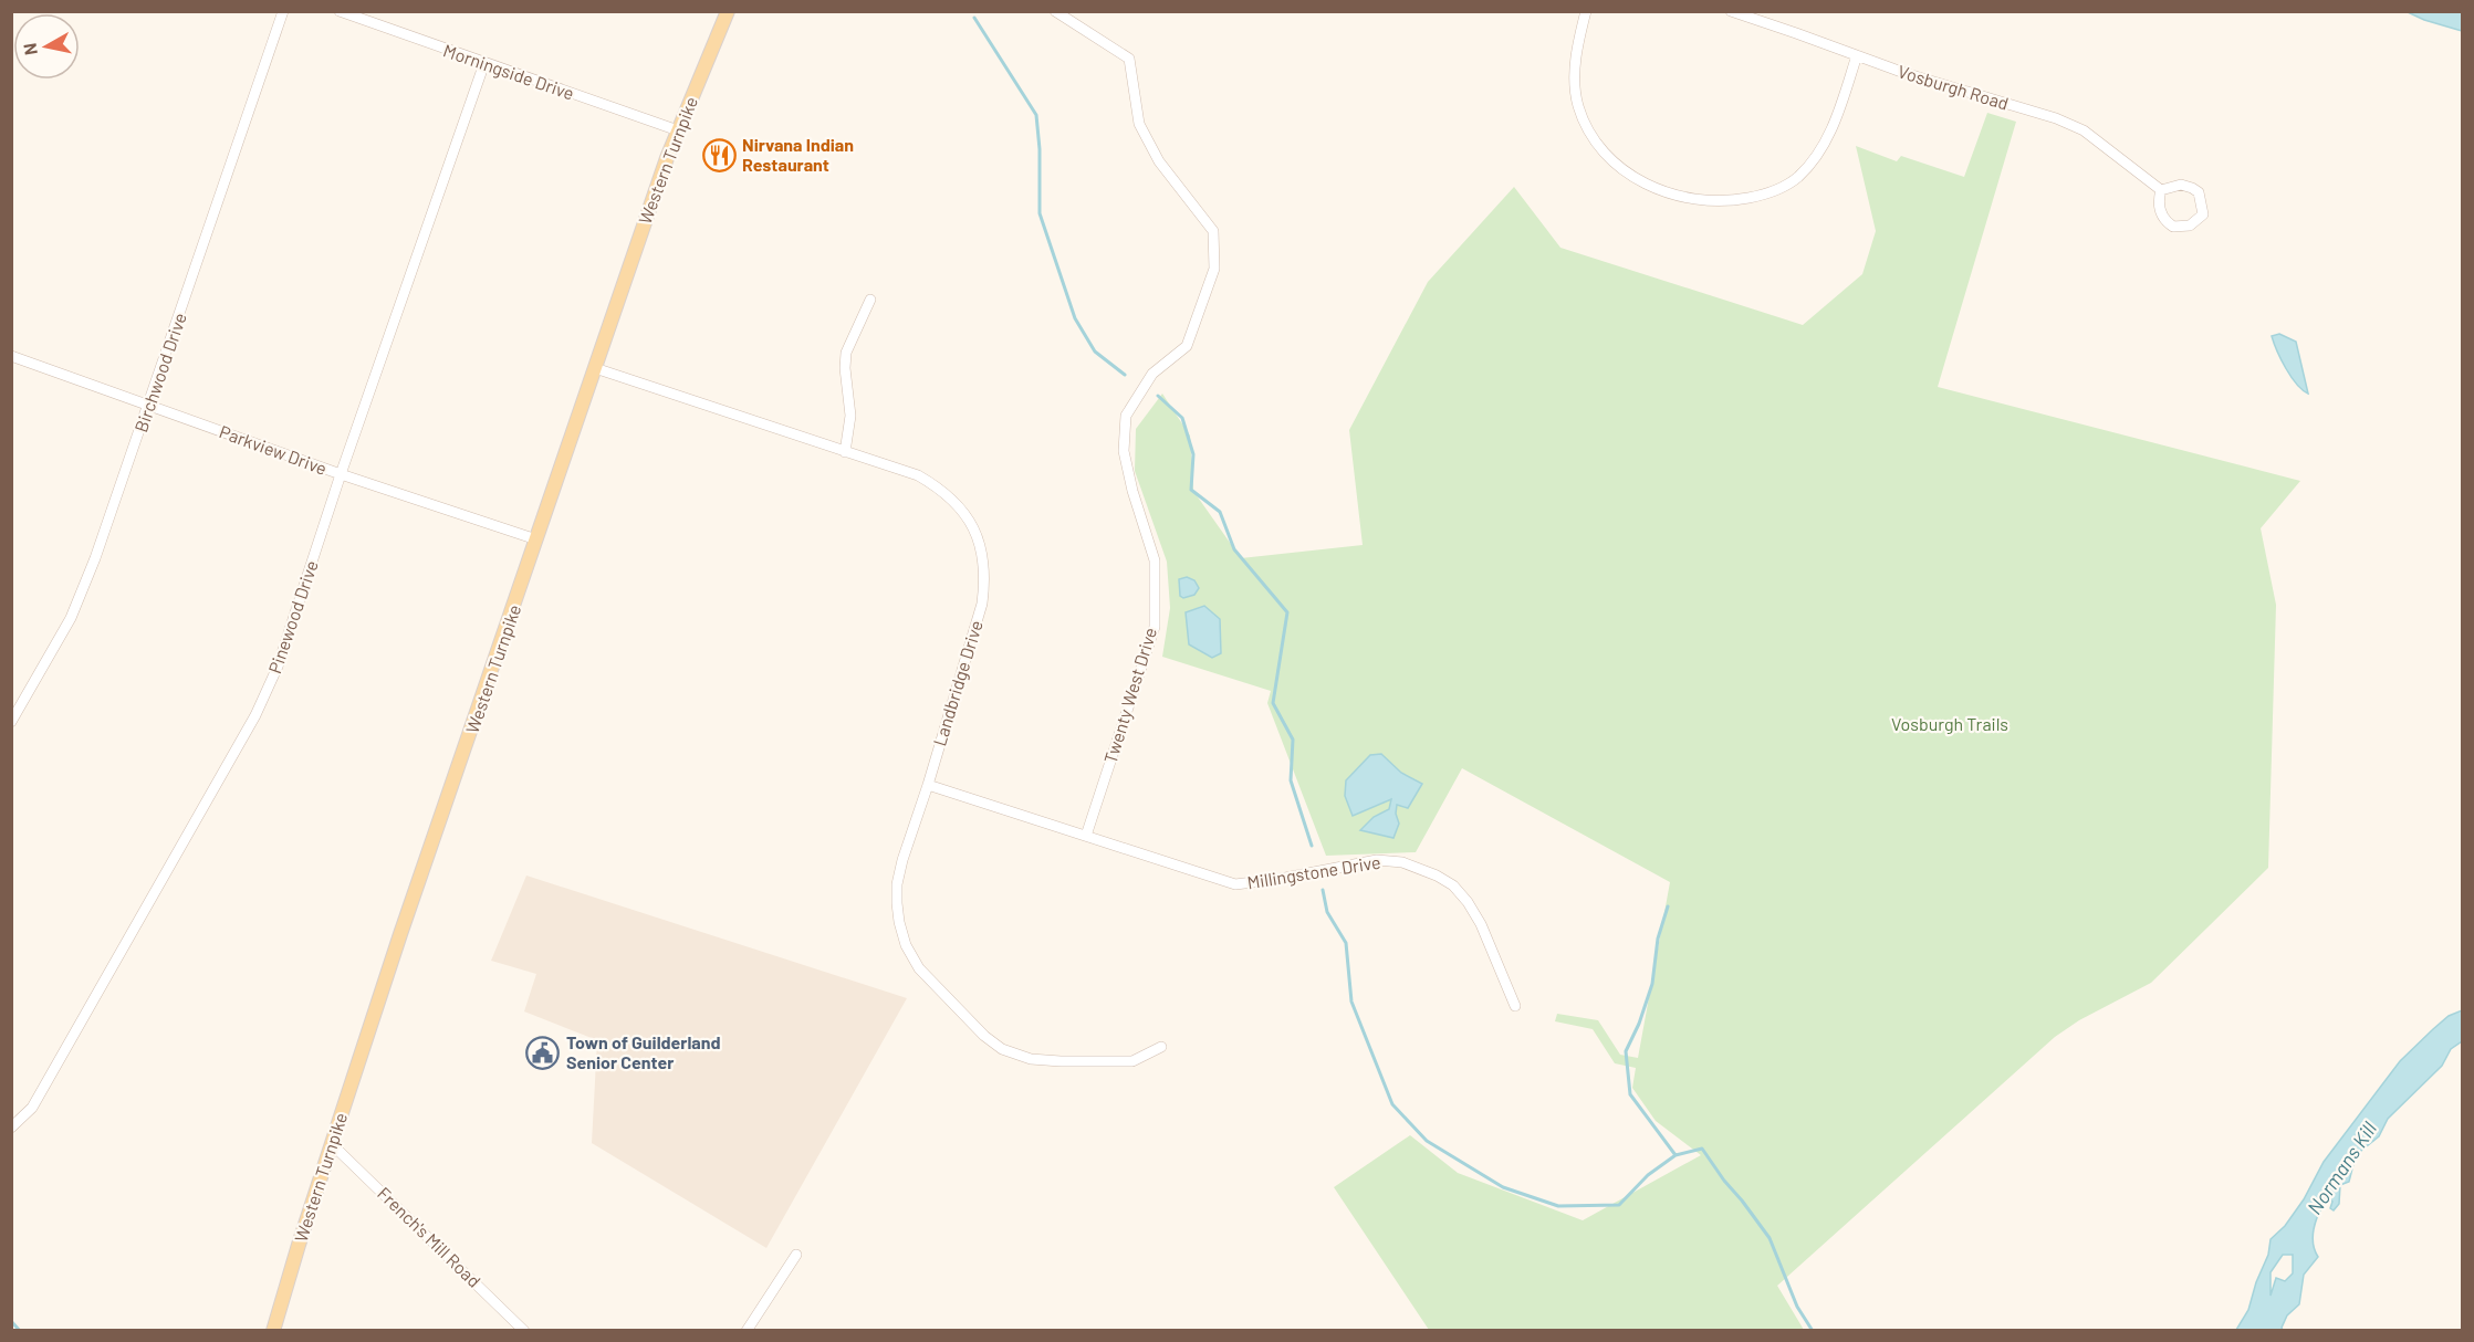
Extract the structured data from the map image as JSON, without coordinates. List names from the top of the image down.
{
  "streets": {
    "main road": ["Western Turnpike"],
    "street": [
      "Morningside Drive",
      "Vosburgh Road",
      "Birchwood Drive",
      "Parkview Drive",
      "Pinewood Drive",
      "Landbridge Drive",
      "Twenty West Drive",
      "Millingstone Drive",
      "French's Mill Road"
    ]
  },
  "crossings": [
    ["Morningside Drive", "Western Turnpike"],
    ["Morningside Drive", "Pinewood Drive"],
    ["Western Turnpike", "Parkview Drive"],
    ["Western Turnpike", "Landbridge Drive"],
    ["Western Turnpike", "French's Mill Road"],
    ["Birchwood Drive", "Parkview Drive"],
    ["Parkview Drive", "Pinewood Drive"],
    ["Landbridge Drive", "Millingstone Drive"],
    ["Twenty West Drive", "Millingstone Drive"]
  ],
  "water": ["Normans Kill"],
  "parks": ["Vosburgh Trails"],
  "places": {
    "restaurant": ["Nirvana Indian Restaurant"],
    "public building": ["Town of Guilderland Senior Center"]
  },
  "north": "left"
}
